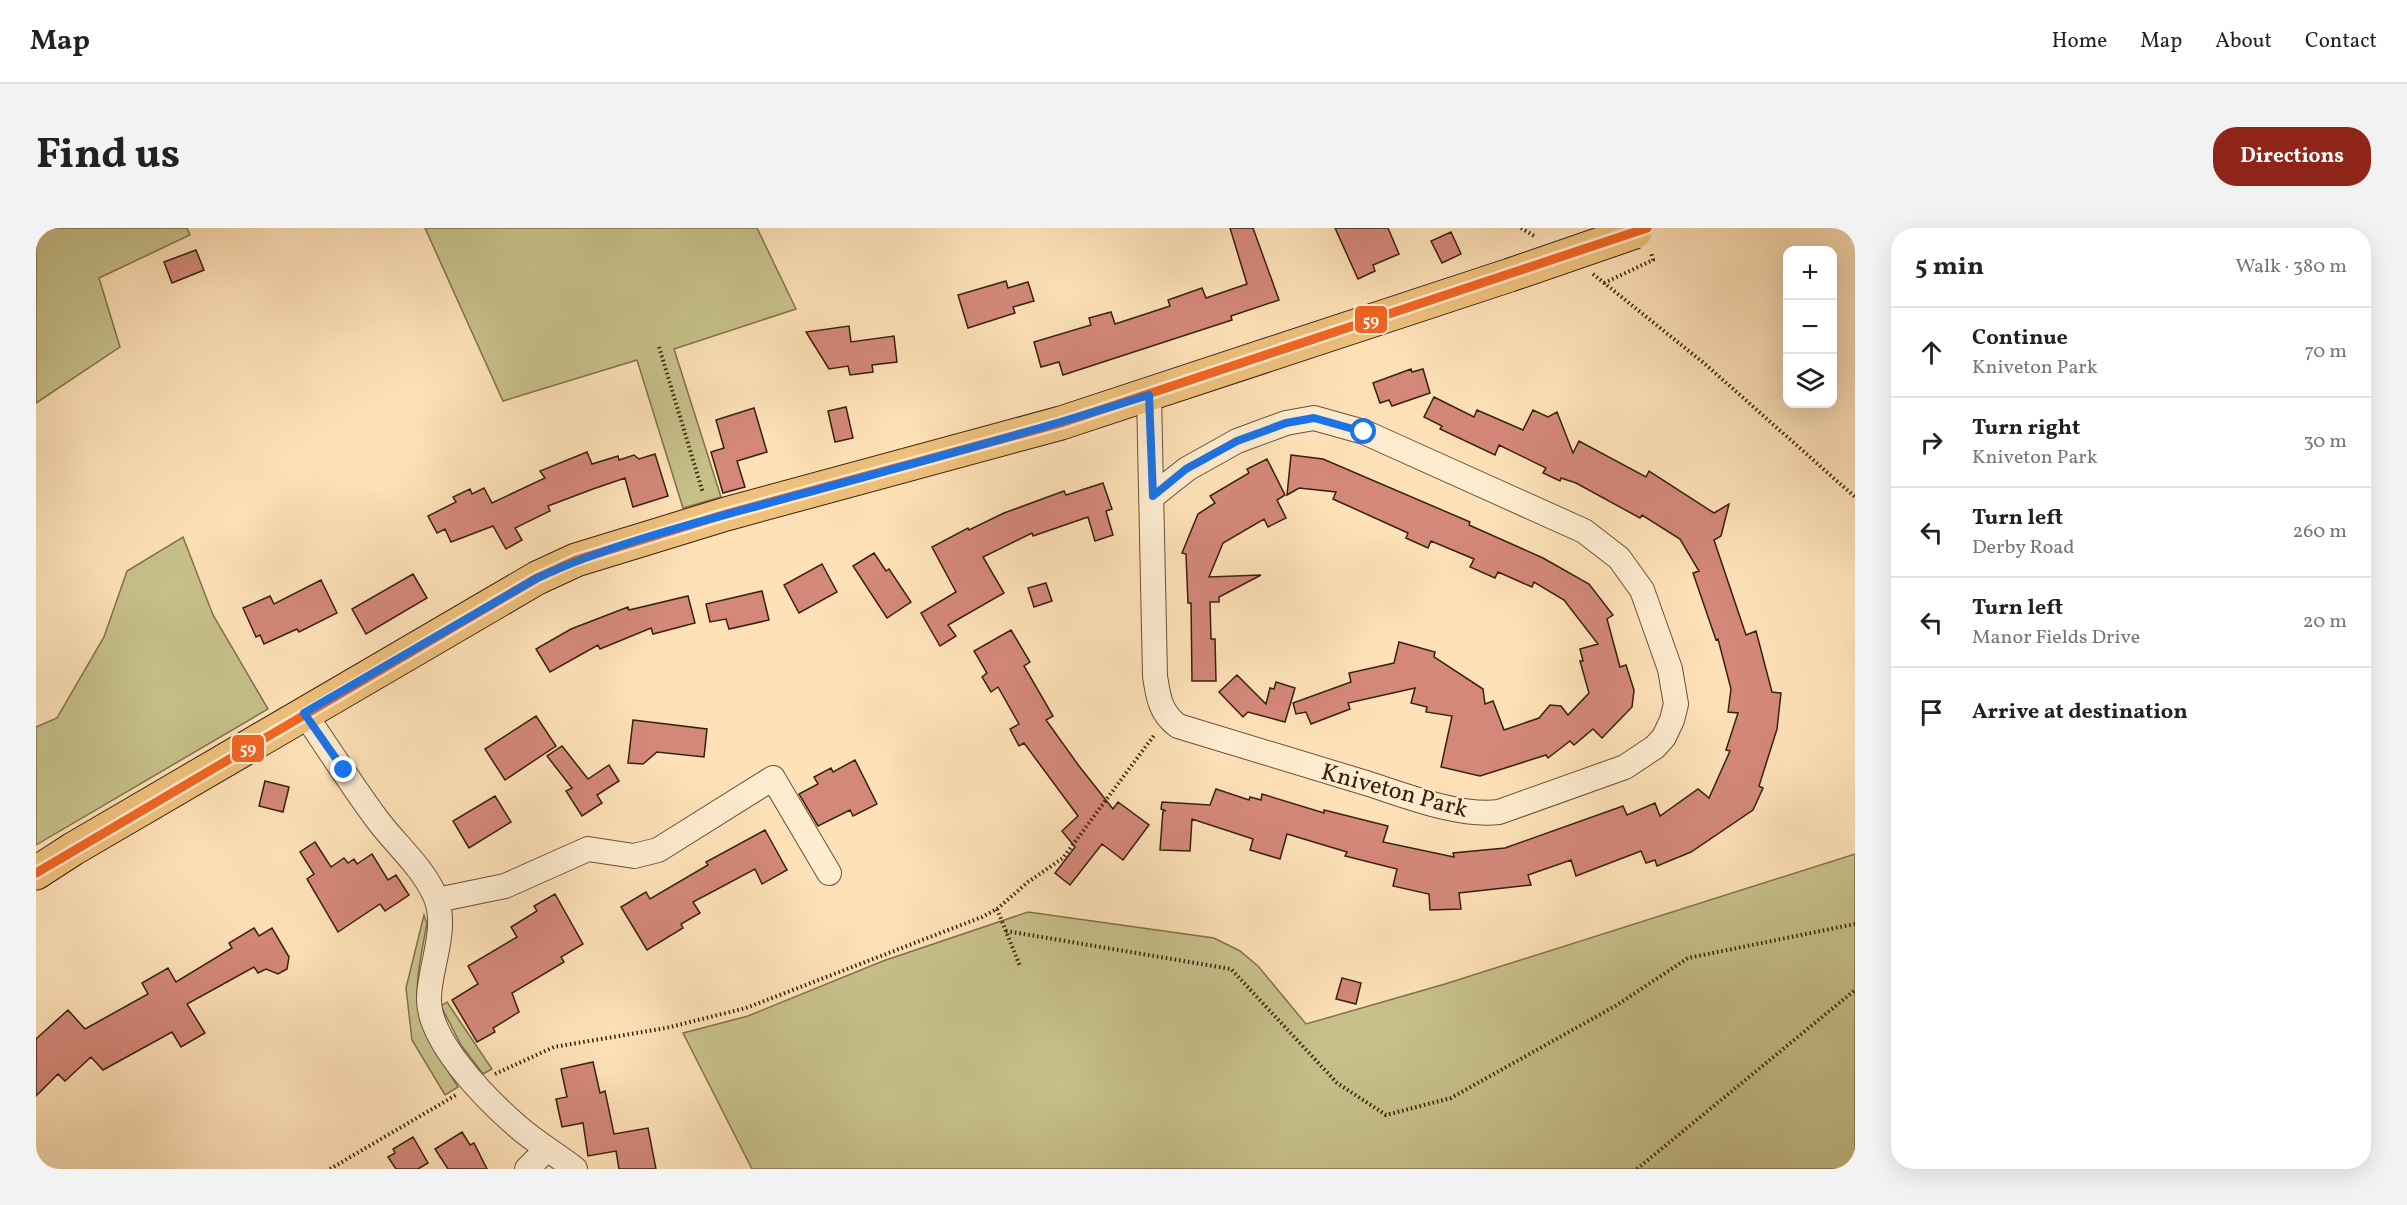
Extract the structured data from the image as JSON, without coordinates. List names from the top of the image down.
{
  "streets": {
    "street": ["Kniveton Park"]
  },
  "lines": ["transit line 59"],
  "page": {
    "header": "Map",
    "nav": [
      "Home",
      "Map",
      "About",
      "Contact"
    ],
    "title": "Find us",
    "buttons": "Directions",
    "heading": ["5 min", "Walk · 380 m"],
    "map_buttons": ["+", "−"],
    "list": [
      ["Continue", "Kniveton Park", "70 m"],
      ["Turn right", "Kniveton Park", "30 m"],
      ["Turn left", "Derby Road", "260 m"],
      ["Turn left", "Manor Fields Drive", "20 m"],
      "Arrive at destination"
    ]
  }
}
